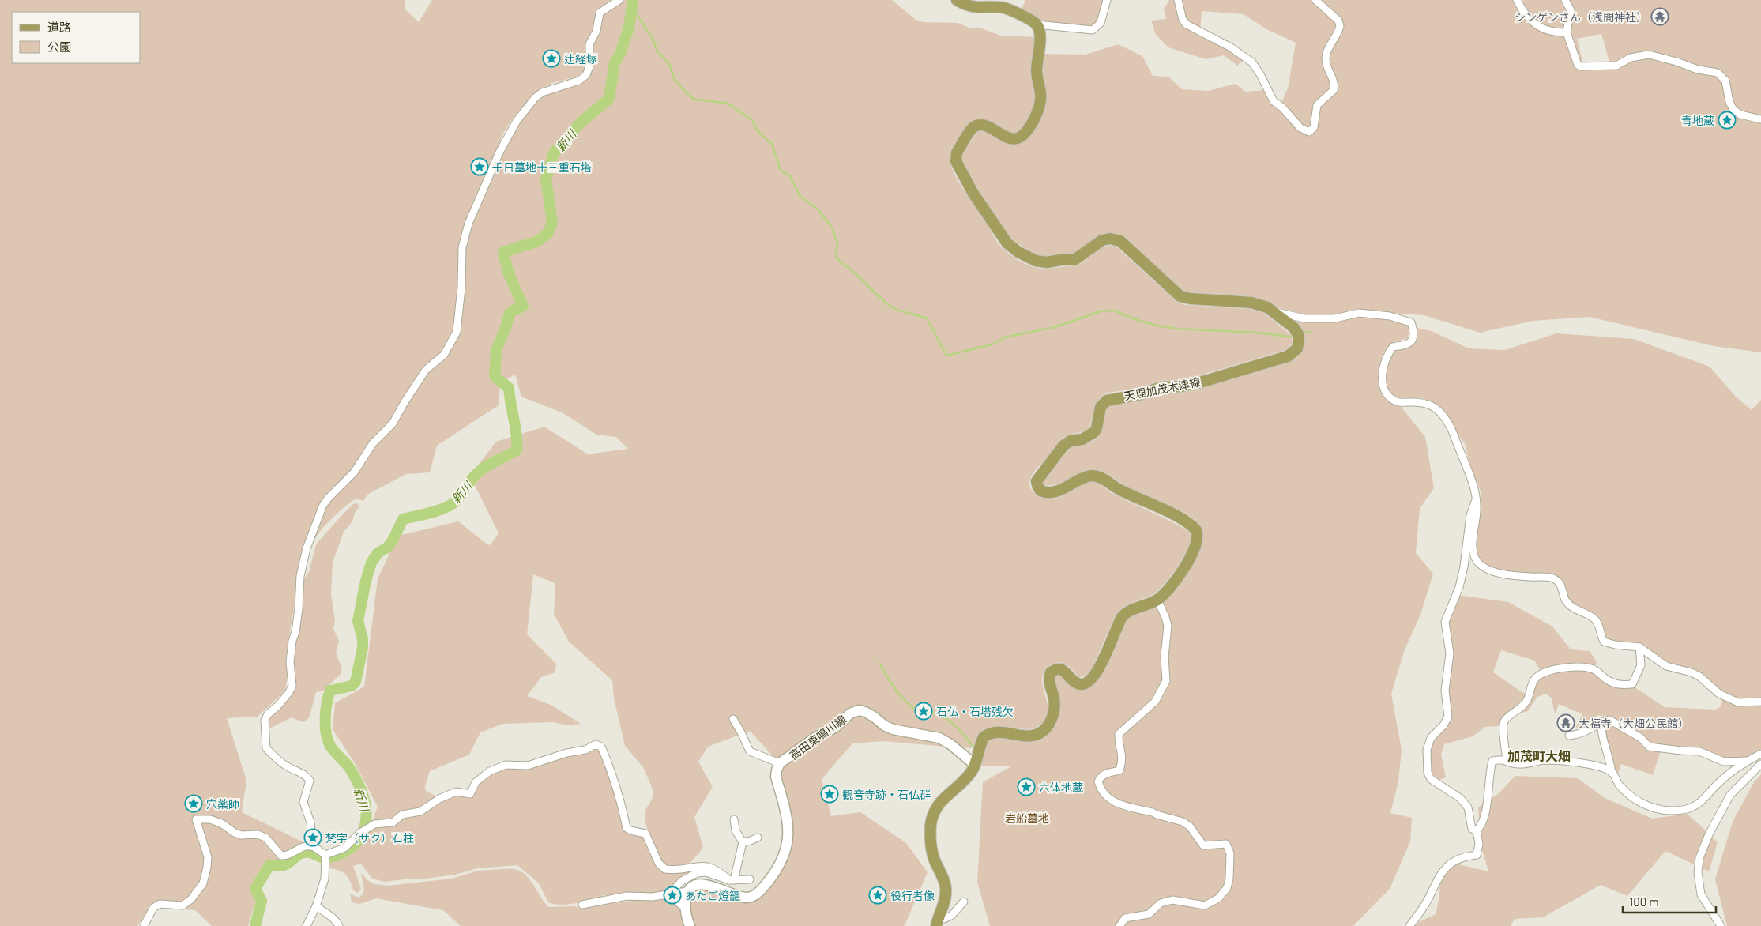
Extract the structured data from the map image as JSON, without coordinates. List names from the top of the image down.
{
  "streets": {
    "main road": ["天理加茂木津線", "高田東鳴川線"]
  },
  "crossings": [
    ["天理加茂木津線", "高田東鳴川線"]
  ],
  "districts": ["加茂町大畑"],
  "water": ["新川"],
  "parks": ["岩船墓地"],
  "places": {
    "temple": ["シンゲンさん（浅間神社）", "大福寺（大畑公民館）"],
    "place": [
      "辻経塚",
      "青地蔵",
      "千日墓地十三重石塔",
      "石仏・石塔残欠",
      "六体地蔵",
      "観音寺跡・石仏群",
      "穴薬師",
      "梵字（サク）石柱",
      "あたご燈籠",
      "役行者像"
    ]
  },
  "legend": ["道路", "公園"],
  "scale_bar": "100 m"
}
